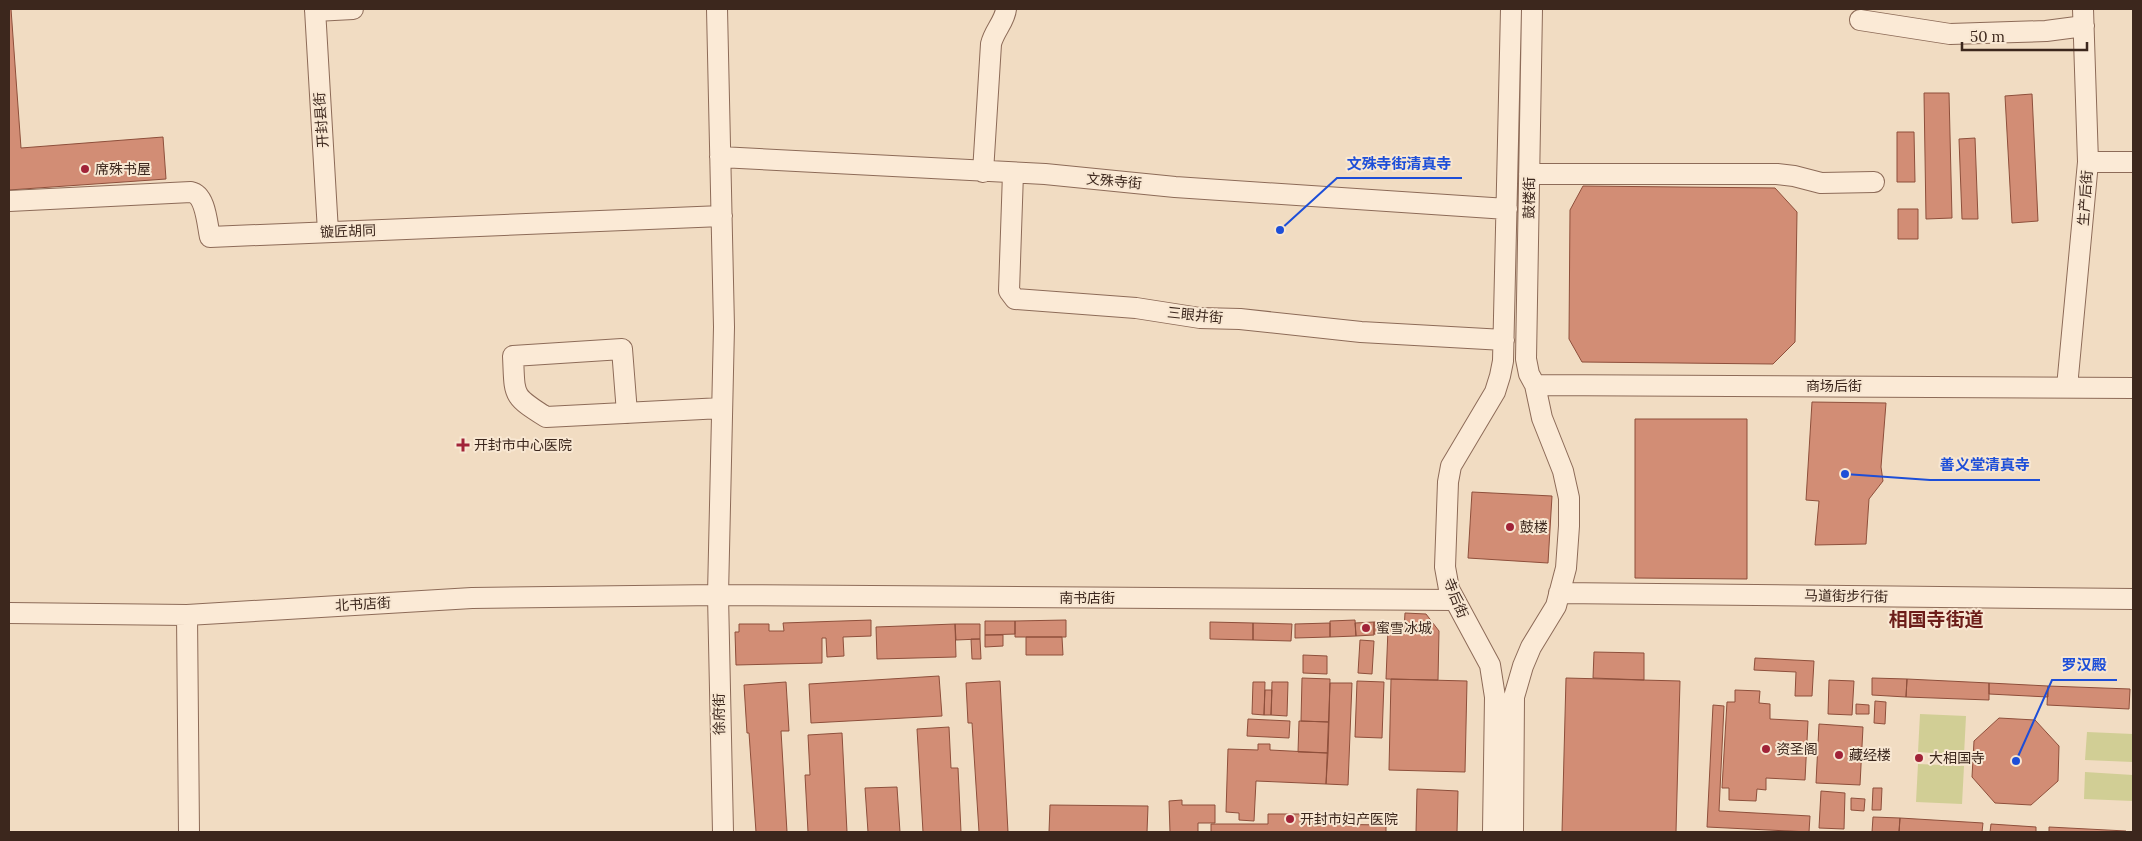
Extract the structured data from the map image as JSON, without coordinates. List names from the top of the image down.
{
  "streets": {
    "street": [
      "开封县街",
      "文殊寺街",
      "鼓楼街",
      "生产后街",
      "镟匠胡同",
      "三眼井街",
      "商场后街",
      "马道街步行街",
      "南书店街",
      "寺后街",
      "北书店街",
      "徐府街"
    ]
  },
  "crossings": [
    ["开封县街", "镟匠胡同"],
    ["文殊寺街", "鼓楼街"],
    ["文殊寺街", "三眼井街"],
    ["文殊寺街", "徐府街"],
    ["鼓楼街", "三眼井街"],
    ["鼓楼街", "商场后街"],
    ["鼓楼街", "寺后街"],
    ["生产后街", "商场后街"],
    ["镟匠胡同", "徐府街"],
    ["三眼井街", "寺后街"],
    ["南书店街", "寺后街"],
    ["南书店街", "北书店街"],
    ["南书店街", "徐府街"],
    ["北书店街", "徐府街"]
  ],
  "districts": ["相国寺街道"],
  "places": {
    "other": [
      "席殊书屋",
      "文殊寺街清真寺",
      "善义堂清真寺",
      "鼓楼",
      "蜜雪冰城",
      "资圣阁",
      "藏经楼",
      "大相国寺",
      "罗汉殿",
      "开封市妇产医院"
    ],
    "health": ["开封市中心医院"]
  },
  "scale_bar": "50 m"
}
